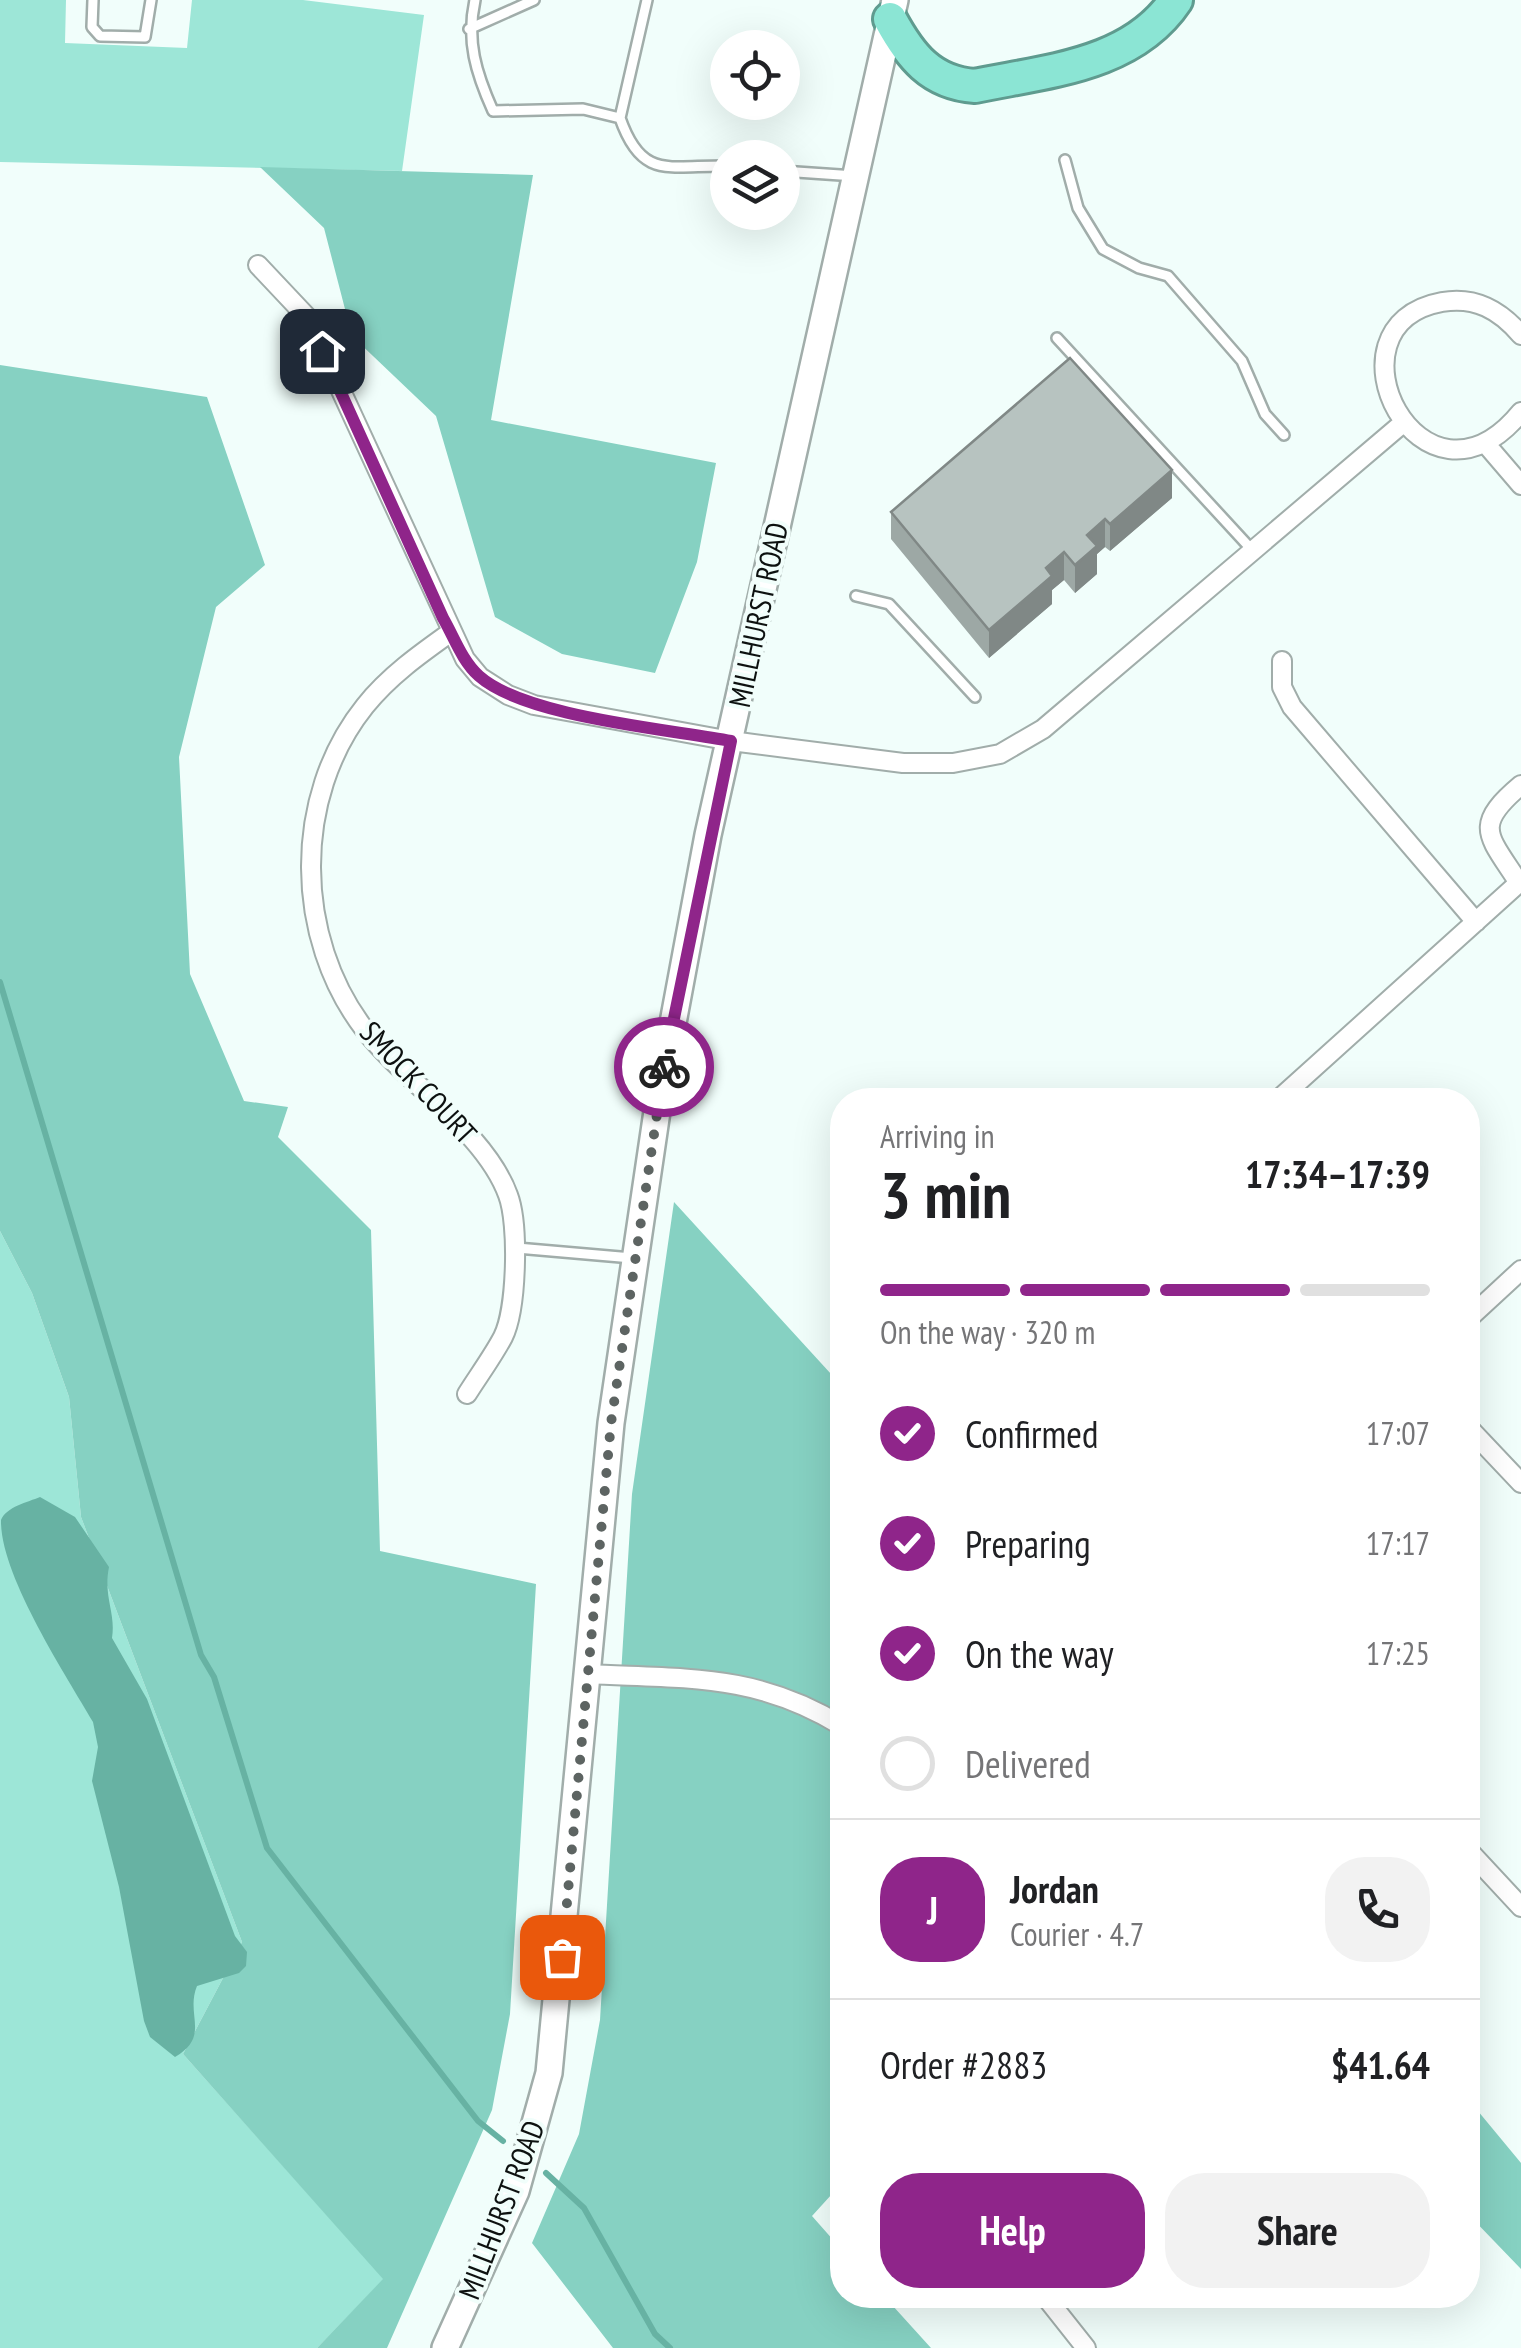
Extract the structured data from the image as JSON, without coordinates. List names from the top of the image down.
{
  "streets": {
    "street": ["MILLHURST ROAD", "SMOCK COURT"]
  },
  "page": {
    "heading": ["3 min", "Arriving in", "17:34–17:39"],
    "panel": [
      "Jordan",
      "Courier · 4.7",
      "Order #2883",
      "$41.64"
    ],
    "bar": "On the way · 320 m",
    "list": [
      ["Confirmed", "17:07"],
      ["Preparing", "17:17"],
      ["On the way", "17:25"],
      "Delivered"
    ],
    "round": "J",
    "buttons": ["Help", "Share"]
  }
}
